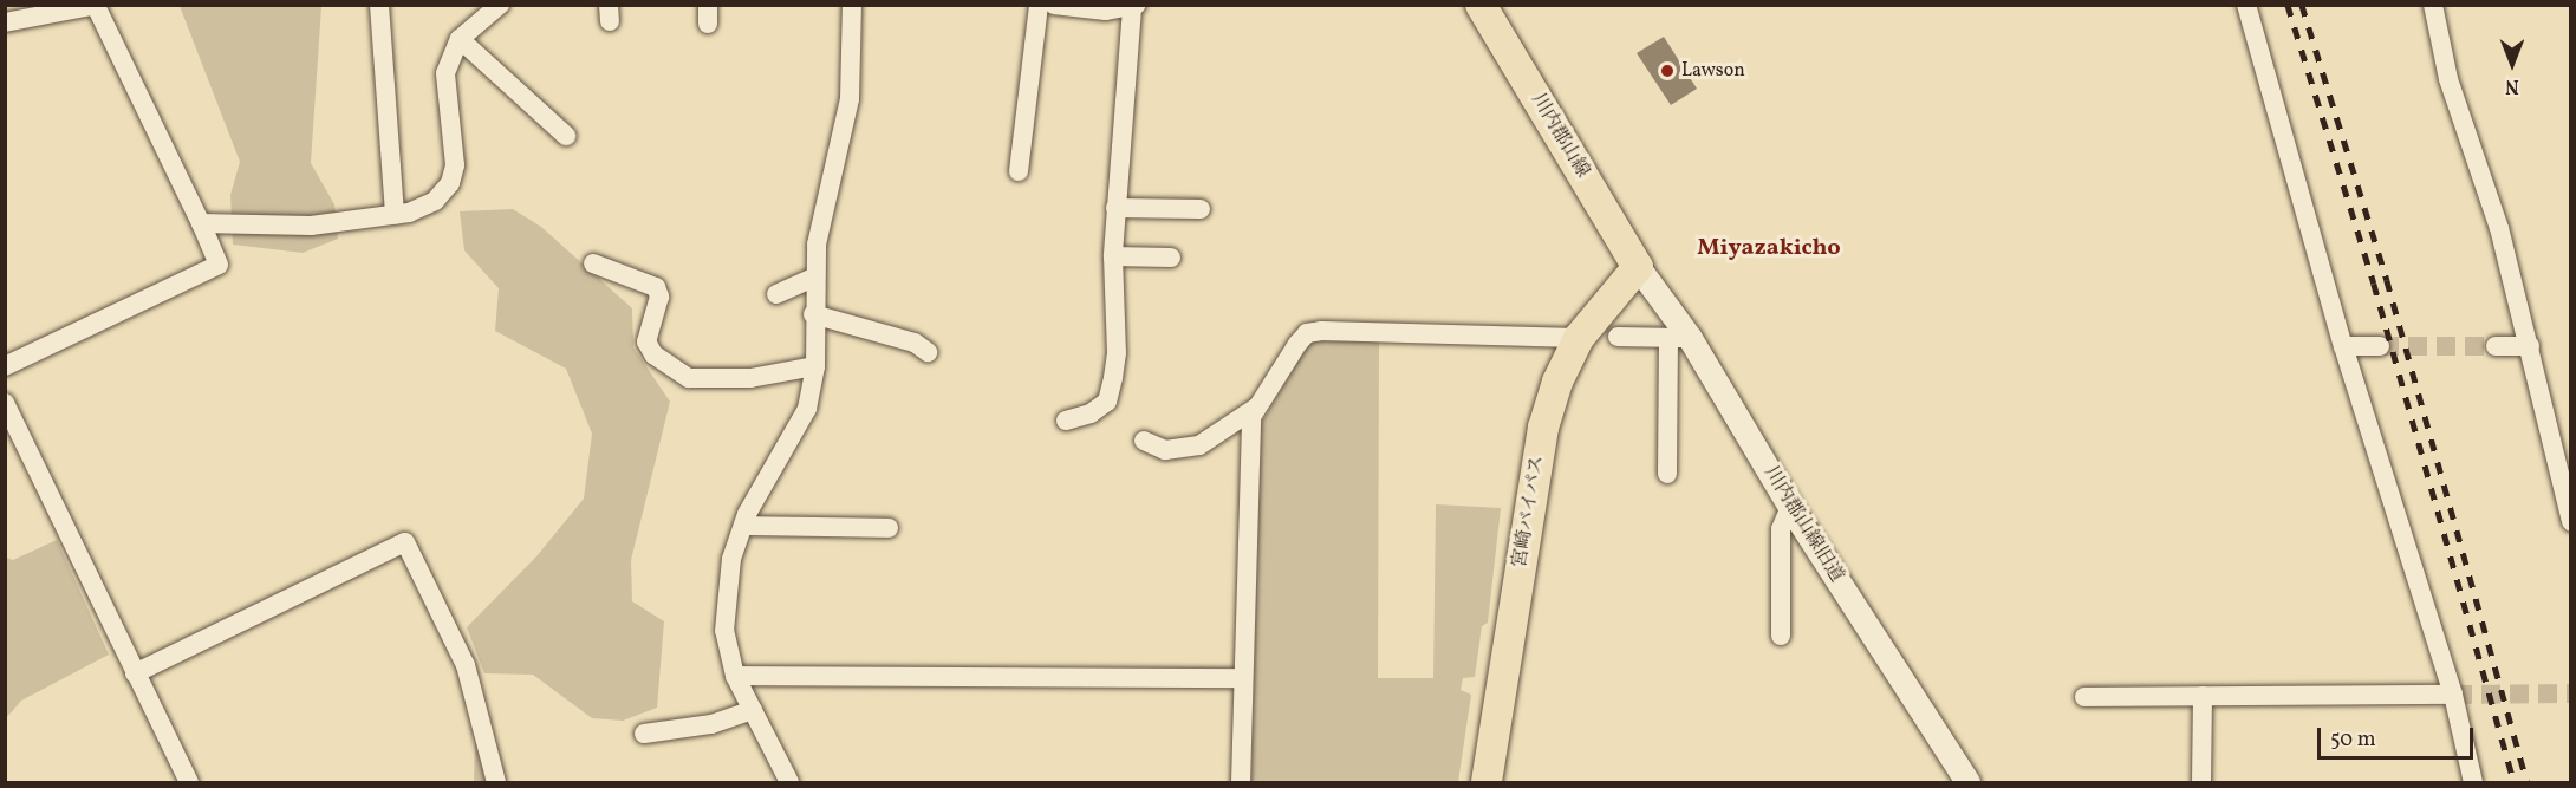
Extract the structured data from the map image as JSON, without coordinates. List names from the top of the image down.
{
  "streets": {
    "main road": ["川内郡山線", "宮崎バイパス"],
    "street": ["川内郡山線旧道"]
  },
  "crossings": [
    ["川内郡山線", "宮崎バイパス"],
    ["川内郡山線", "川内郡山線旧道"],
    ["宮崎バイパス", "川内郡山線旧道"]
  ],
  "districts": ["Miyazakicho"],
  "places": ["Lawson"],
  "scale_bar": "50 m",
  "north": "bottom"
}
